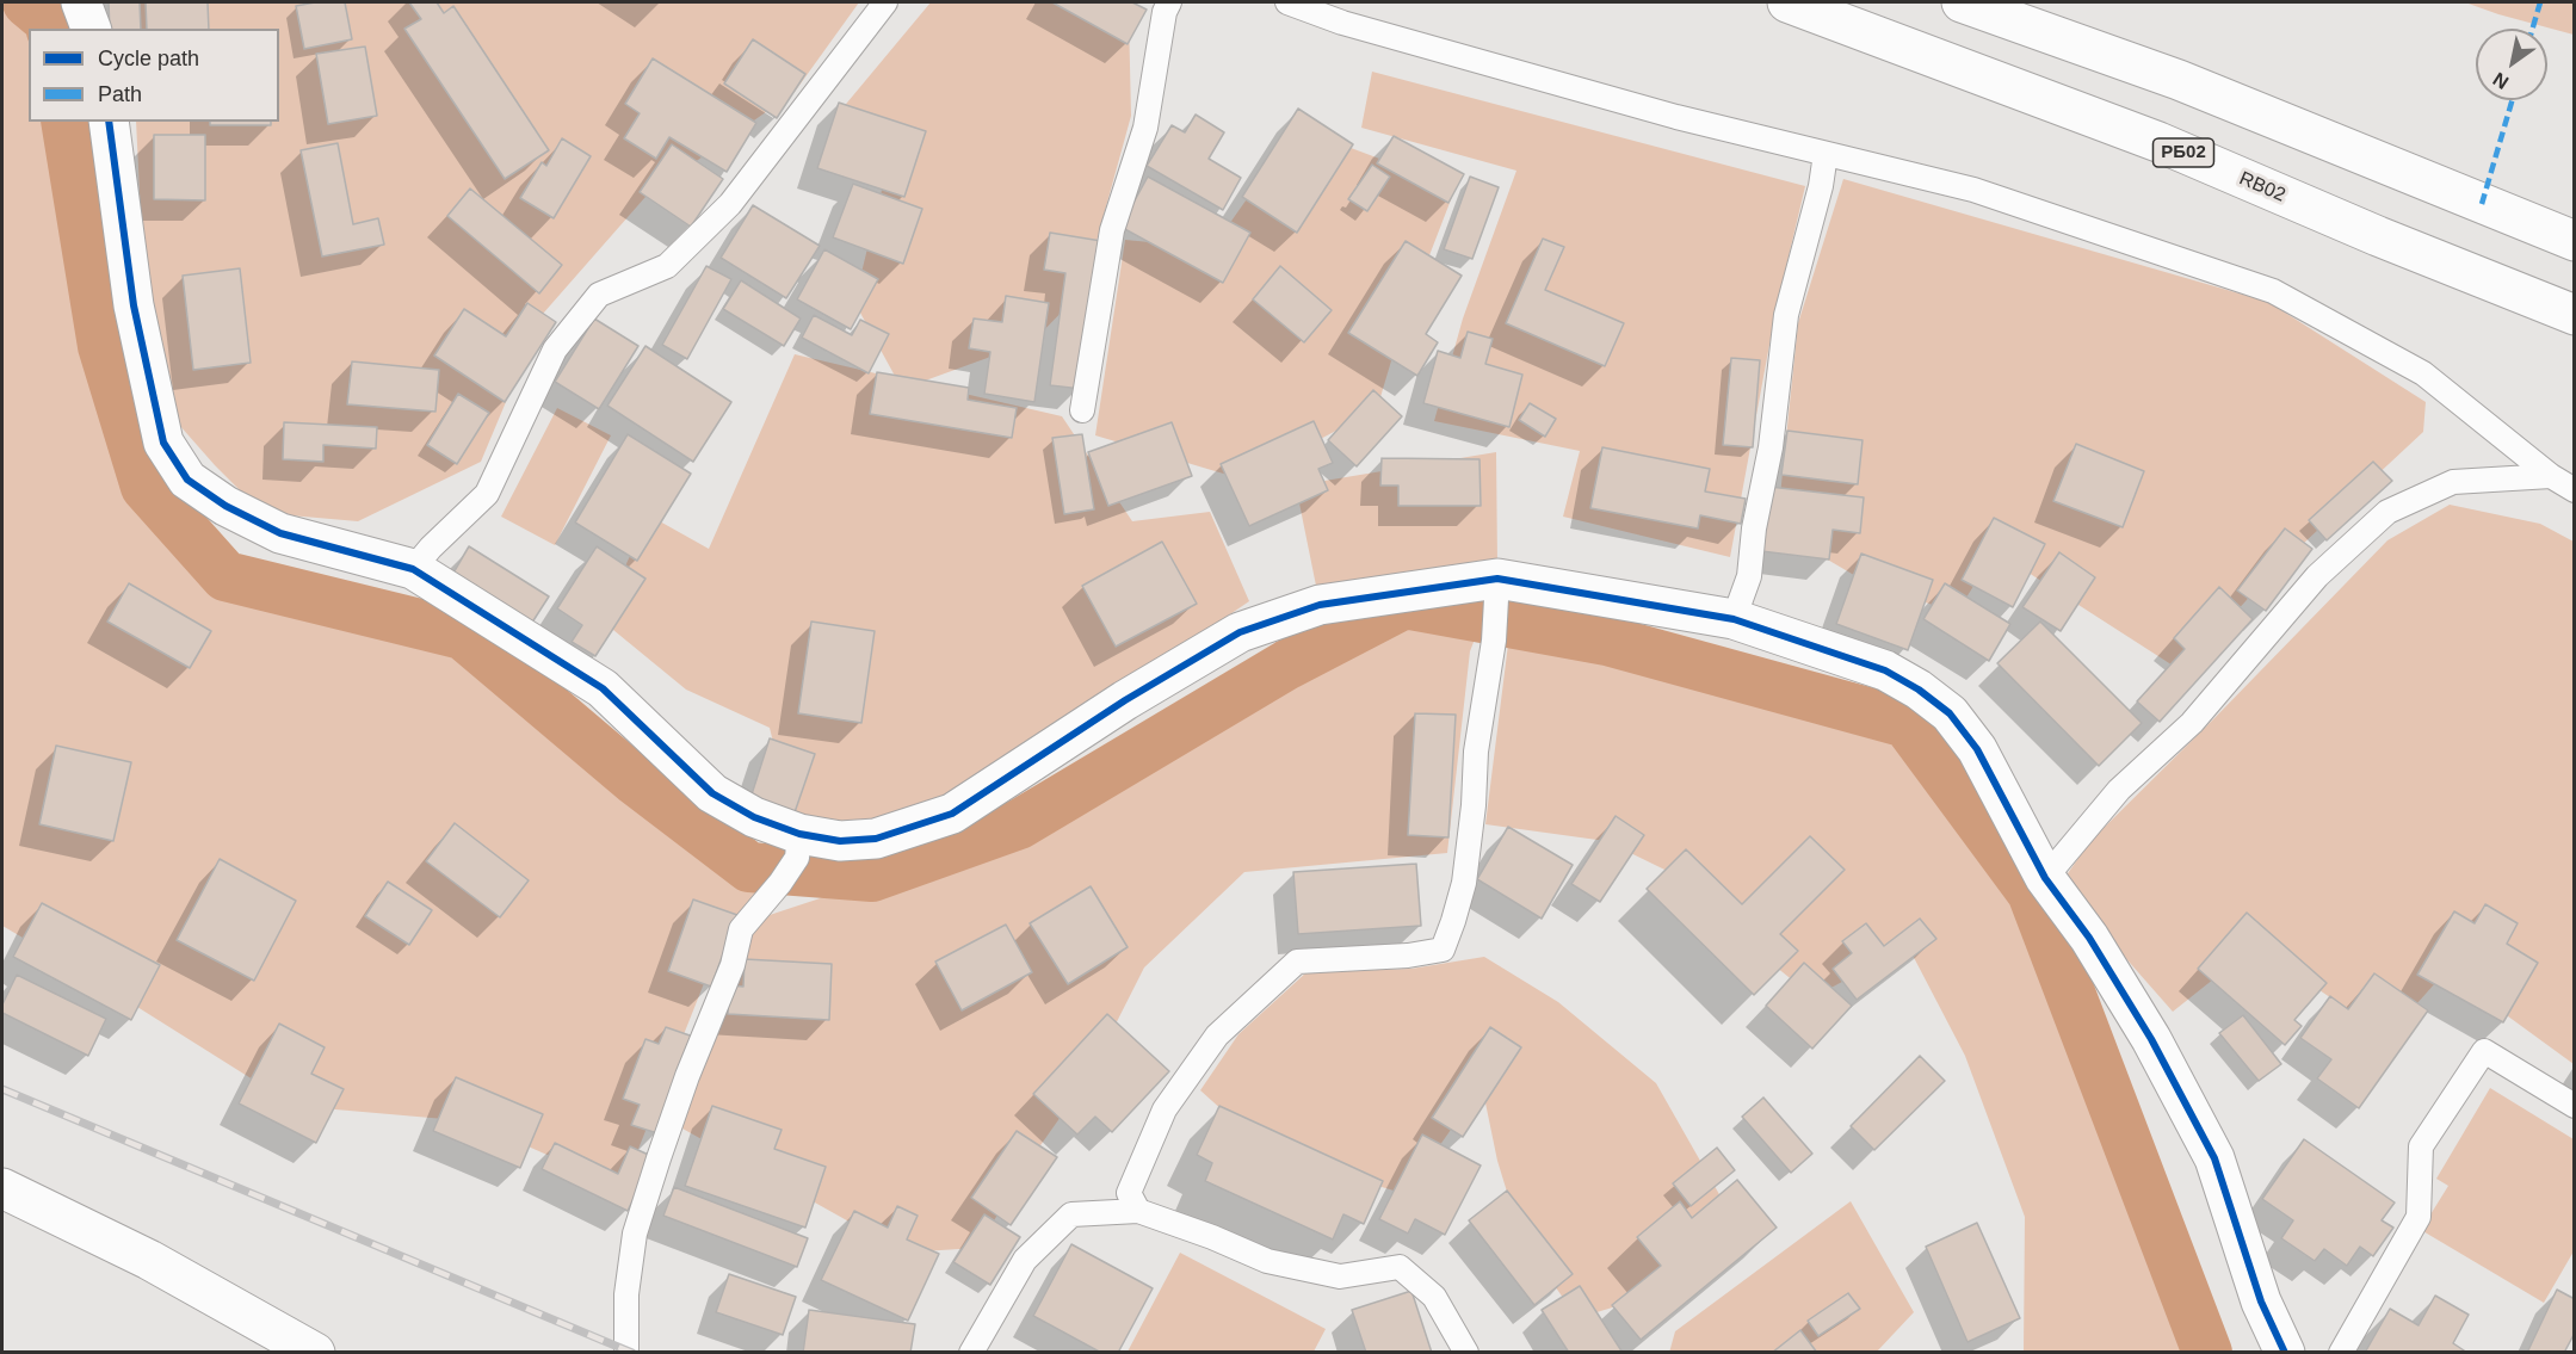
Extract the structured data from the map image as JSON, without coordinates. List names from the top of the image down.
{
  "streets": {
    "main road": ["РБ02", "RB02"]
  },
  "legend": ["Cycle path", "Path"],
  "north": "bottom left"
}
